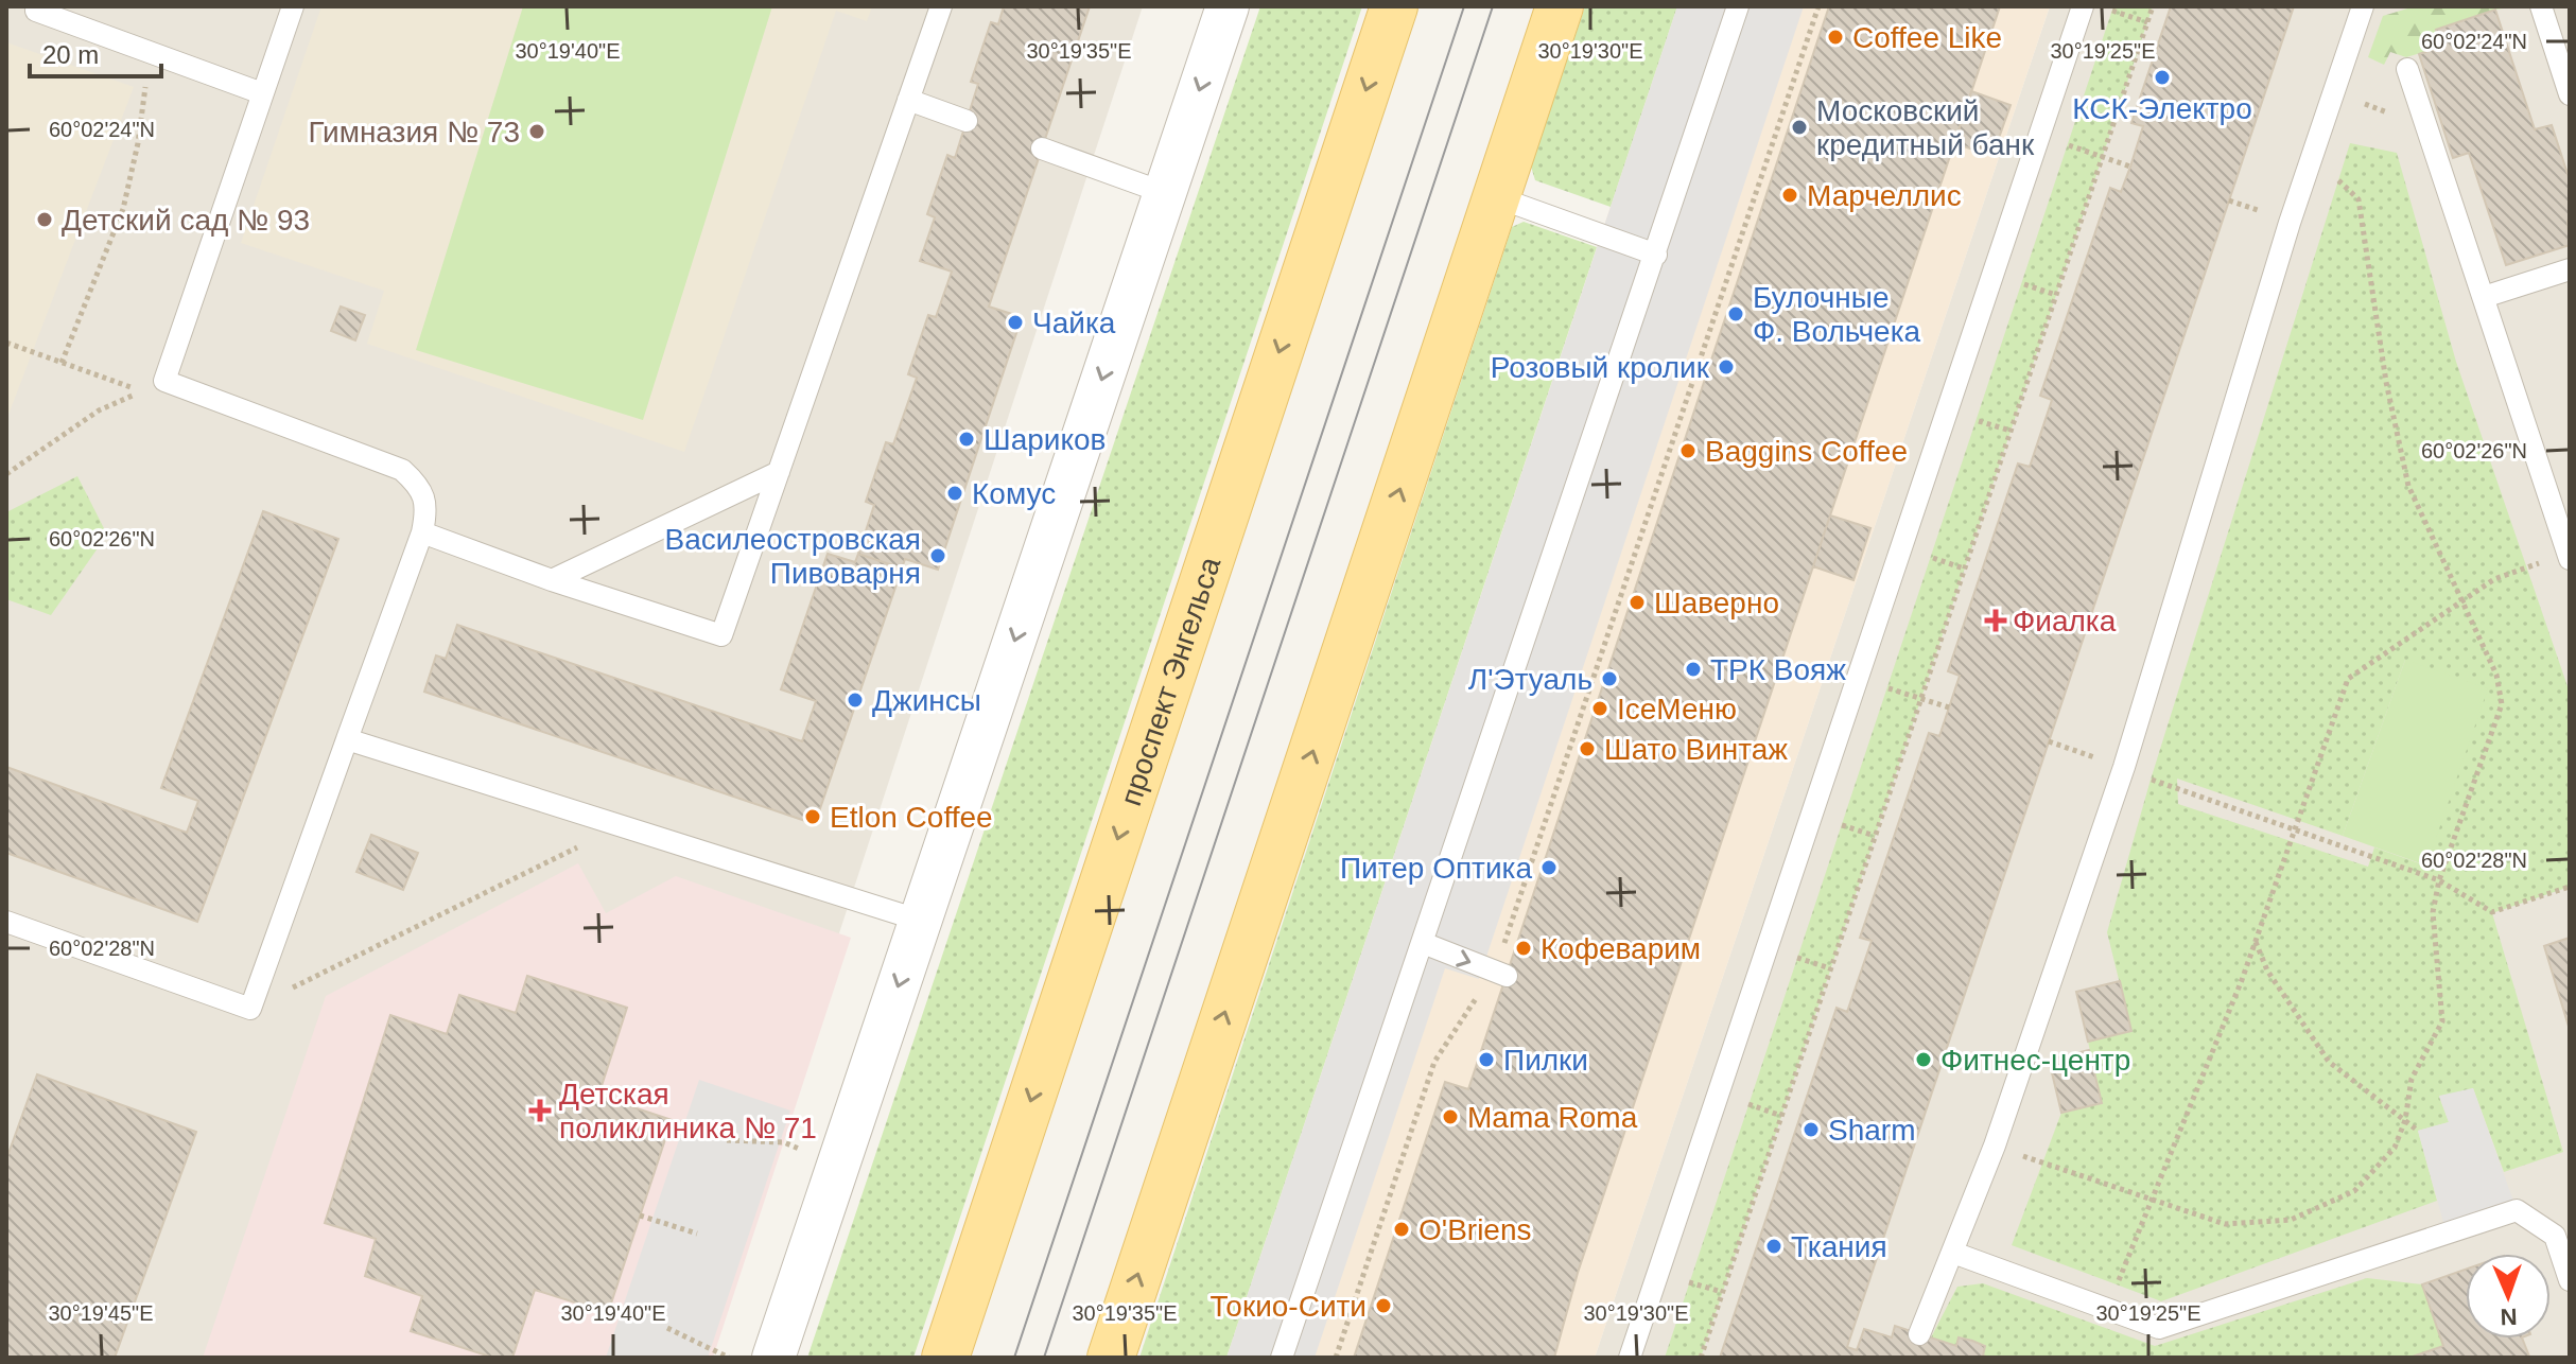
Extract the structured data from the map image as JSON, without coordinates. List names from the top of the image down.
{
  "streets": {
    "main road": ["проспект Энгельса"]
  },
  "places": {
    "other": [
      "Coffee Like",
      "КСК-Электро",
      "Московский кредитный банк",
      "Гимназия № 73",
      "Марчеллис",
      "Детский сад № 93",
      "Булочные Ф. Вольчека",
      "Чайка",
      "Розовый кролик",
      "Шариков",
      "Baggins Coffee",
      "Комус",
      "Василеостровская Пивоварня",
      "Шаверно",
      "ТРК Вояж",
      "Л'Этуаль",
      "Джинсы",
      "IceМеню",
      "Шато Винтаж",
      "Etlon Coffee",
      "Питер Оптика",
      "Кофеварим",
      "Пилки",
      "Фитнес-центр",
      "Mama Roma",
      "Sharm",
      "O'Briens",
      "Ткания",
      "Токио-Сити"
    ],
    "health": ["Фиалка", "Детская поликлиника № 71"]
  },
  "scale_bar": "20 m",
  "north": "bottom",
  "coordinates": [
    "60°02'24\"N",
    "30°19'40\"E",
    "30°19'35\"E",
    "30°19'30\"E",
    "30°19'25\"E",
    "60°02'26\"N",
    "60°02'28\"N",
    "30°19'45\"E"
  ]
}
